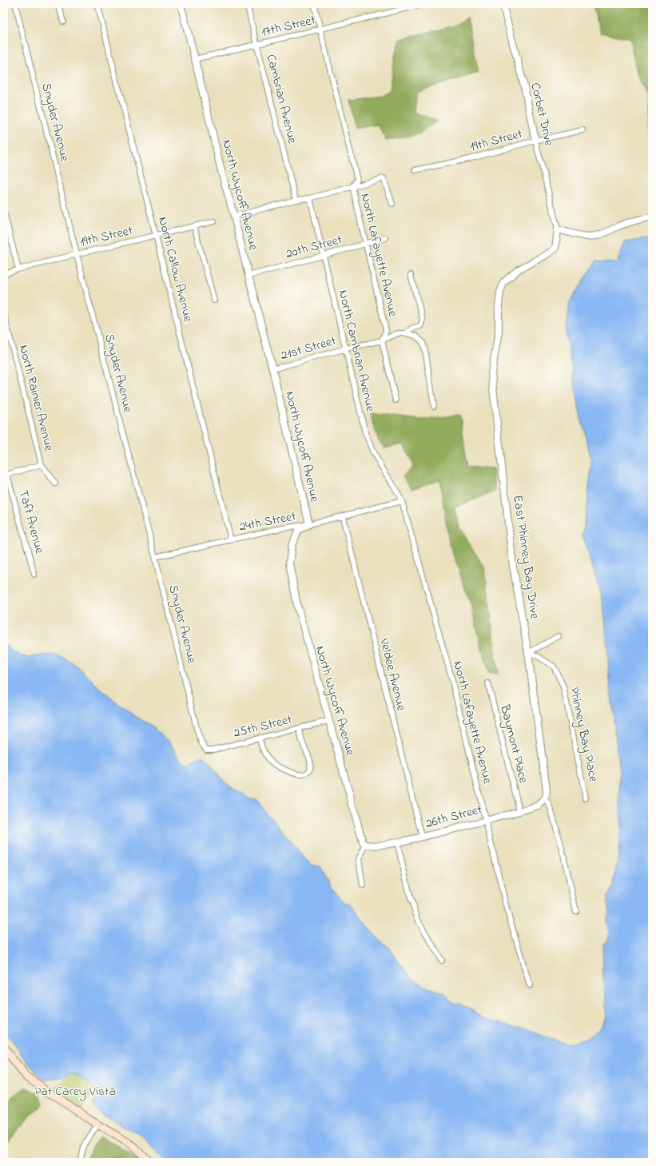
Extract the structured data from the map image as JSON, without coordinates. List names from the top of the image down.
{
  "streets": {
    "street": [
      "17th Street",
      "Cambrian Avenue",
      "Corbet Drive",
      "Snyder Avenue",
      "19th Street",
      "North Wycoff Avenue",
      "20th Street",
      "North Lafayette Avenue",
      "North Callow Avenue",
      "21st Street",
      "North Cambrian Avenue",
      "North Rainier Avenue",
      "Taft Avenue",
      "24th Street",
      "East Phinney Bay Drive",
      "Veldee Avenue",
      "25th Street",
      "Phinney Bay Place",
      "Baymont Place",
      "26th Street"
    ]
  },
  "crossings": [
    ["17th Street", "Cambrian Avenue"],
    ["17th Street", "North Wycoff Avenue"],
    ["17th Street", "North Lafayette Avenue"],
    ["Corbet Drive", "19th Street"],
    ["Corbet Drive", "East Phinney Bay Drive"],
    ["Snyder Avenue", "19th Street"],
    ["Snyder Avenue", "24th Street"],
    ["Snyder Avenue", "25th Street"],
    ["19th Street", "North Callow Avenue"],
    ["North Wycoff Avenue", "20th Street"],
    ["North Wycoff Avenue", "21st Street"],
    ["North Wycoff Avenue", "24th Street"],
    ["North Wycoff Avenue", "25th Street"],
    ["North Wycoff Avenue", "26th Street"],
    ["20th Street", "North Lafayette Avenue"],
    ["20th Street", "North Cambrian Avenue"],
    ["North Lafayette Avenue", "21st Street"],
    ["North Lafayette Avenue", "North Cambrian Avenue"],
    ["North Lafayette Avenue", "24th Street"],
    ["North Lafayette Avenue", "26th Street"],
    ["North Callow Avenue", "24th Street"],
    ["21st Street", "North Cambrian Avenue"],
    ["North Cambrian Avenue", "24th Street"],
    ["24th Street", "Veldee Avenue"],
    ["East Phinney Bay Drive", "Phinney Bay Place"],
    ["East Phinney Bay Drive", "26th Street"],
    ["Veldee Avenue", "26th Street"],
    ["Baymont Place", "26th Street"]
  ],
  "parks": ["Pat Carey Vista"]
}
